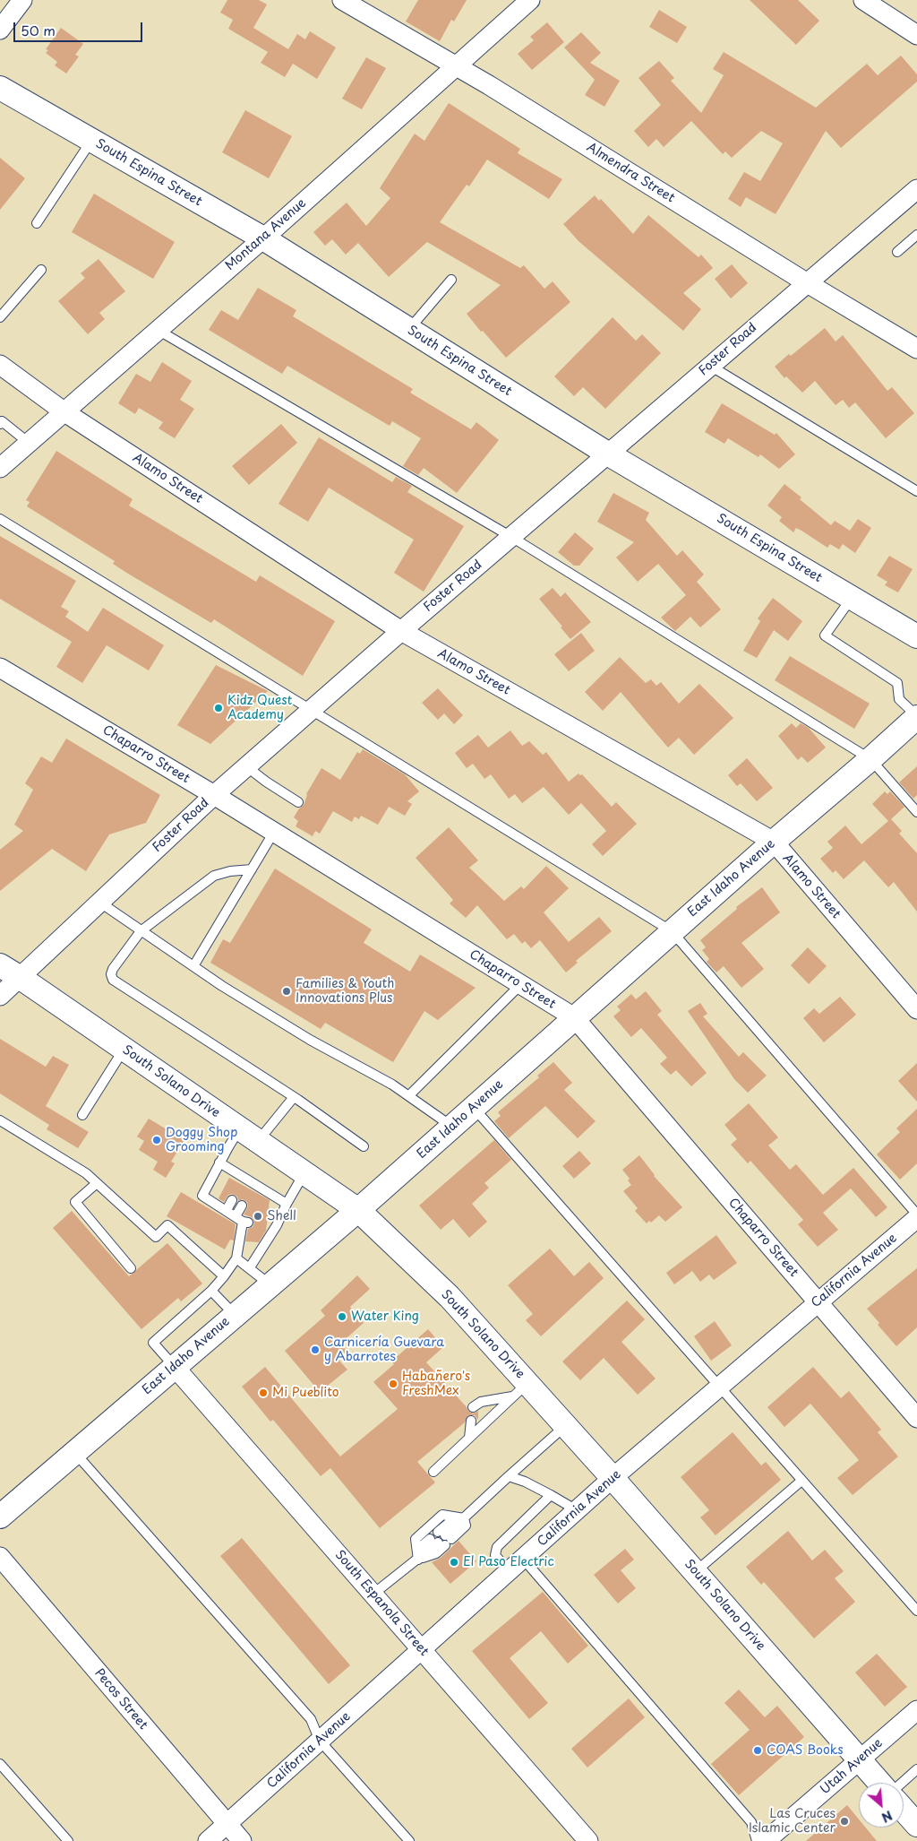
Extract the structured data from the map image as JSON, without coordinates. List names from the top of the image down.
{
  "streets": {
    "street": [
      "South Espina Street",
      "Almendra Street",
      "Montana Avenue",
      "Foster Road",
      "Alamo Street",
      "Chaparro Street",
      "East Idaho Avenue",
      "South Solano Drive",
      "California Avenue",
      "South Espanola Street",
      "Pecos Street",
      "Utah Avenue"
    ]
  },
  "crossings": [
    ["South Espina Street", "Montana Avenue"],
    ["South Espina Street", "Foster Road"],
    ["Almendra Street", "Montana Avenue"],
    ["Almendra Street", "Foster Road"],
    ["Montana Avenue", "Alamo Street"],
    ["Foster Road", "Alamo Street"],
    ["Foster Road", "Chaparro Street"],
    ["Foster Road", "South Solano Drive"],
    ["Alamo Street", "East Idaho Avenue"],
    ["Chaparro Street", "East Idaho Avenue"],
    ["Chaparro Street", "California Avenue"],
    ["East Idaho Avenue", "South Solano Drive"],
    ["East Idaho Avenue", "South Espanola Street"],
    ["South Solano Drive", "California Avenue"],
    ["South Solano Drive", "Utah Avenue"],
    ["California Avenue", "South Espanola Street"],
    ["California Avenue", "Pecos Street"]
  ],
  "places": [
    "Kidz Quest Academy",
    "Families & Youth Innovations Plus",
    "Doggy Shop Grooming",
    "Shell",
    "Water King",
    "Carnicería Guevara y Abarrotes",
    "Habañero's FreshMex",
    "Mi Pueblito",
    "El Paso Electric",
    "COAS Books",
    "Las Cruces Islamic Center"
  ],
  "scale_bar": "50 m",
  "north": "bottom right"
}
